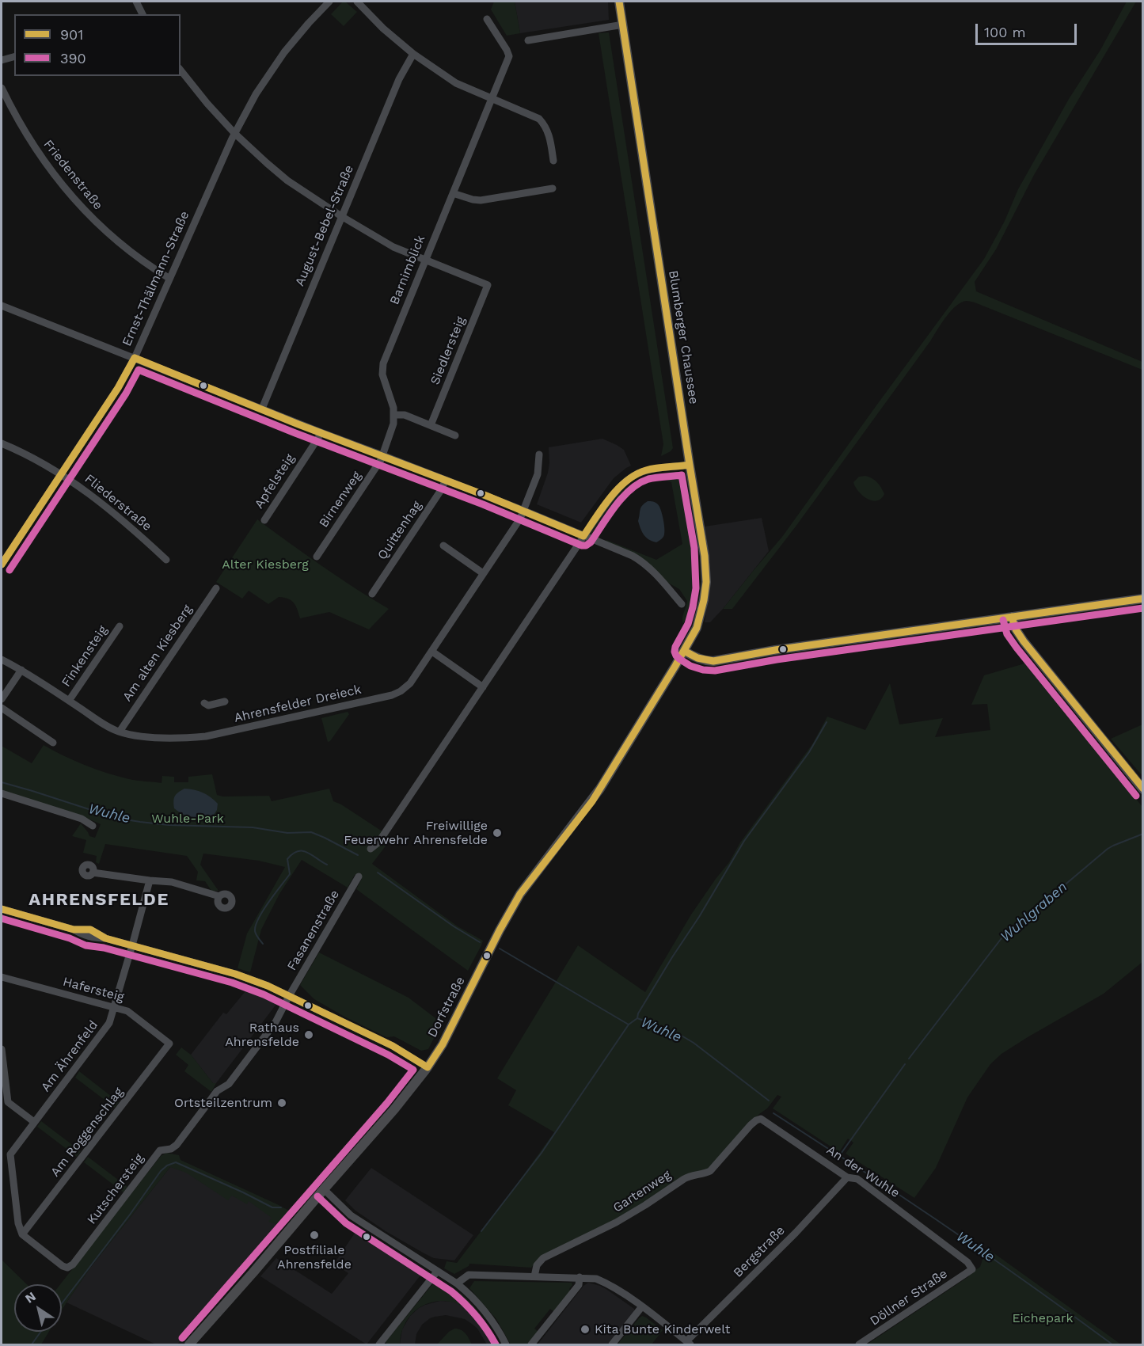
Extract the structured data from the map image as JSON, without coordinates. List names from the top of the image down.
{
  "streets": {
    "main road": ["Blumberger Chaussee", "Dorfstraße"],
    "street": [
      "Friedenstraße",
      "August-Bebel-Straße",
      "Barnimblick",
      "Ernst-Thälmann-Straße",
      "Siedlersteig",
      "Apfelsteig",
      "Birnenweg",
      "Fliederstraße",
      "Quittenhag",
      "Am alten Kiesberg",
      "Finkensteig",
      "Ahrensfelder Dreieck",
      "Fasanenstraße",
      "Hafersteig",
      "Am Ährenfeld",
      "Am Roggenschlag",
      "An der Wuhle",
      "Kutschersteig",
      "Gartenweg",
      "Bergstraße",
      "Döllner Straße"
    ]
  },
  "crossings": [
    ["Friedenstraße", "Ernst-Thälmann-Straße"],
    ["Barnimblick", "Siedlersteig"],
    ["Barnimblick", "Birnenweg"],
    ["Ernst-Thälmann-Straße", "Fliederstraße"],
    ["Blumberger Chaussee", "Dorfstraße"],
    ["Am alten Kiesberg", "Ahrensfelder Dreieck"],
    ["Finkensteig", "Ahrensfelder Dreieck"],
    ["Fasanenstraße", "Kutschersteig"],
    ["Hafersteig", "Am Ährenfeld"],
    ["Hafersteig", "Am Roggenschlag"],
    ["Am Ährenfeld", "Am Roggenschlag"],
    ["Am Ährenfeld", "Kutschersteig"],
    ["Am Roggenschlag", "Kutschersteig"],
    ["An der Wuhle", "Gartenweg"],
    ["An der Wuhle", "Bergstraße"],
    ["An der Wuhle", "Döllner Straße"]
  ],
  "districts": ["AHRENSFELDE"],
  "water": ["Wuhle", "Wuhlgraben"],
  "parks": ["Alter Kiesberg", "Wuhle-Park", "Eichepark"],
  "places": [
    "Freiwillige Feuerwehr Ahrensfelde",
    "Rathaus Ahrensfelde",
    "Ortsteilzentrum",
    "Postfiliale Ahrensfelde",
    "Kita Bunte Kinderwelt"
  ],
  "lines": ["transit line 901", "transit line 390"],
  "legend": ["901", "390"],
  "scale_bar": "100 m",
  "north": "top left"
}
